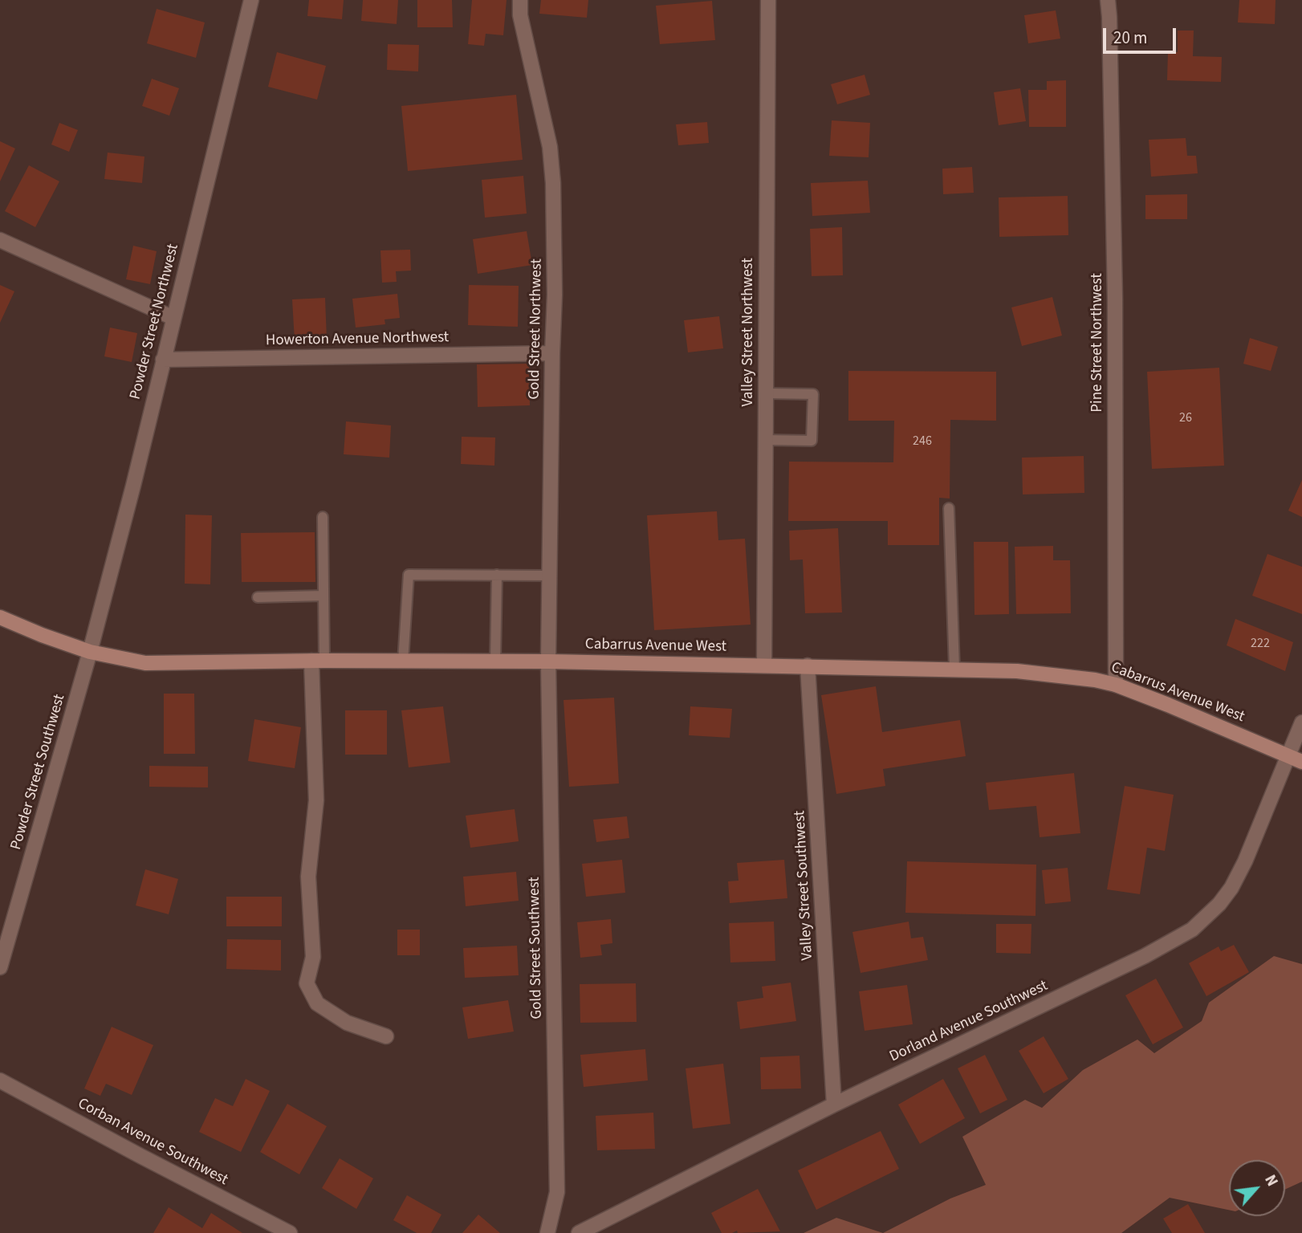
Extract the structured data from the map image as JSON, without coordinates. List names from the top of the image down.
{
  "streets": {
    "main road": ["Cabarrus Avenue West"],
    "street": [
      "Powder Street Northwest",
      "Gold Street Northwest",
      "Valley Street Northwest",
      "Howerton Avenue Northwest",
      "Pine Street Northwest",
      "Powder Street Southwest",
      "Valley Street Southwest",
      "Gold Street Southwest",
      "Dorland Avenue Southwest",
      "Corban Avenue Southwest"
    ]
  },
  "crossings": [
    ["Powder Street Northwest", "Howerton Avenue Northwest"],
    ["Powder Street Northwest", "Cabarrus Avenue West"],
    ["Powder Street Northwest", "Powder Street Southwest"],
    ["Gold Street Northwest", "Howerton Avenue Northwest"],
    ["Gold Street Northwest", "Cabarrus Avenue West"],
    ["Gold Street Northwest", "Gold Street Southwest"],
    ["Valley Street Northwest", "Cabarrus Avenue West"],
    ["Pine Street Northwest", "Cabarrus Avenue West"],
    ["Cabarrus Avenue West", "Powder Street Southwest"],
    ["Cabarrus Avenue West", "Valley Street Southwest"],
    ["Cabarrus Avenue West", "Gold Street Southwest"],
    ["Cabarrus Avenue West", "Dorland Avenue Southwest"],
    ["Valley Street Southwest", "Dorland Avenue Southwest"]
  ],
  "house_numbers": ["26", "246", "222"],
  "scale_bar": "20 m",
  "north": "top right"
}
